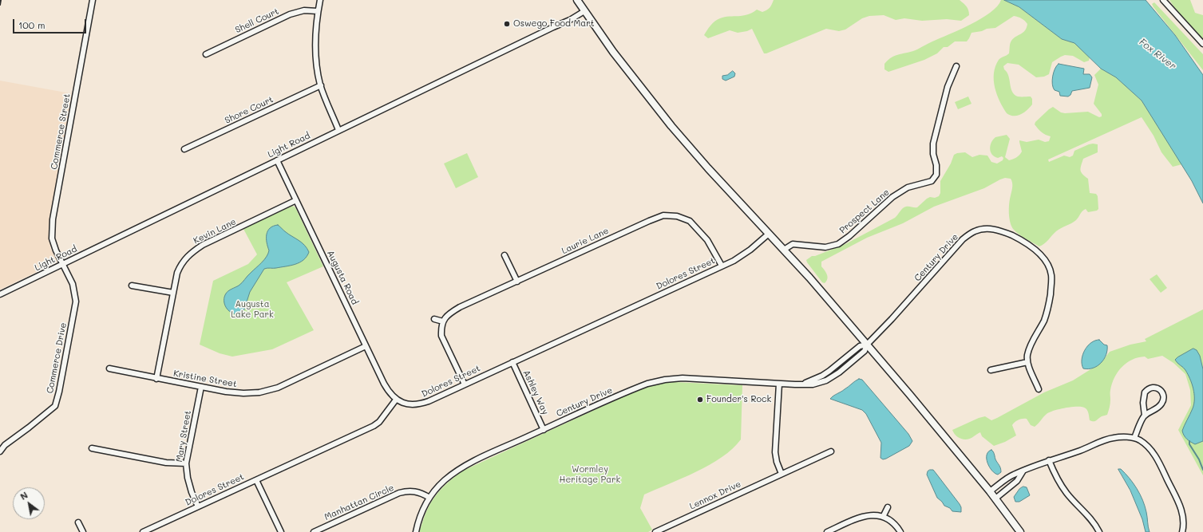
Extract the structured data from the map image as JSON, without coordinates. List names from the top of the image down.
{
  "streets": {
    "street": [
      "Shell Court",
      "Shore Court",
      "Commerce Street",
      "Light Road",
      "Prospect Lane",
      "Kevin Lane",
      "Laurie Lane",
      "Century Drive",
      "Dolores Street",
      "Augusta Road",
      "Commerce Drive",
      "Kristine Street",
      "Ashley Way",
      "Mary Street",
      "Lennox Drive",
      "Manhattan Circle"
    ]
  },
  "crossings": [
    ["Commerce Street", "Light Road"],
    ["Commerce Street", "Commerce Drive"],
    ["Light Road", "Augusta Road"],
    ["Light Road", "Commerce Drive"],
    ["Kevin Lane", "Augusta Road"],
    ["Kevin Lane", "Kristine Street"],
    ["Laurie Lane", "Dolores Street"],
    ["Century Drive", "Ashley Way"],
    ["Century Drive", "Manhattan Circle"],
    ["Dolores Street", "Augusta Road"],
    ["Dolores Street", "Ashley Way"],
    ["Dolores Street", "Mary Street"],
    ["Augusta Road", "Kristine Street"],
    ["Kristine Street", "Mary Street"]
  ],
  "water": ["Fox River"],
  "parks": ["Augusta Lake Park", "Wormley Heritage Park"],
  "places": ["Oswego Food Mart", "Founder's Rock"],
  "scale_bar": "100 m",
  "north": "top left"
}
